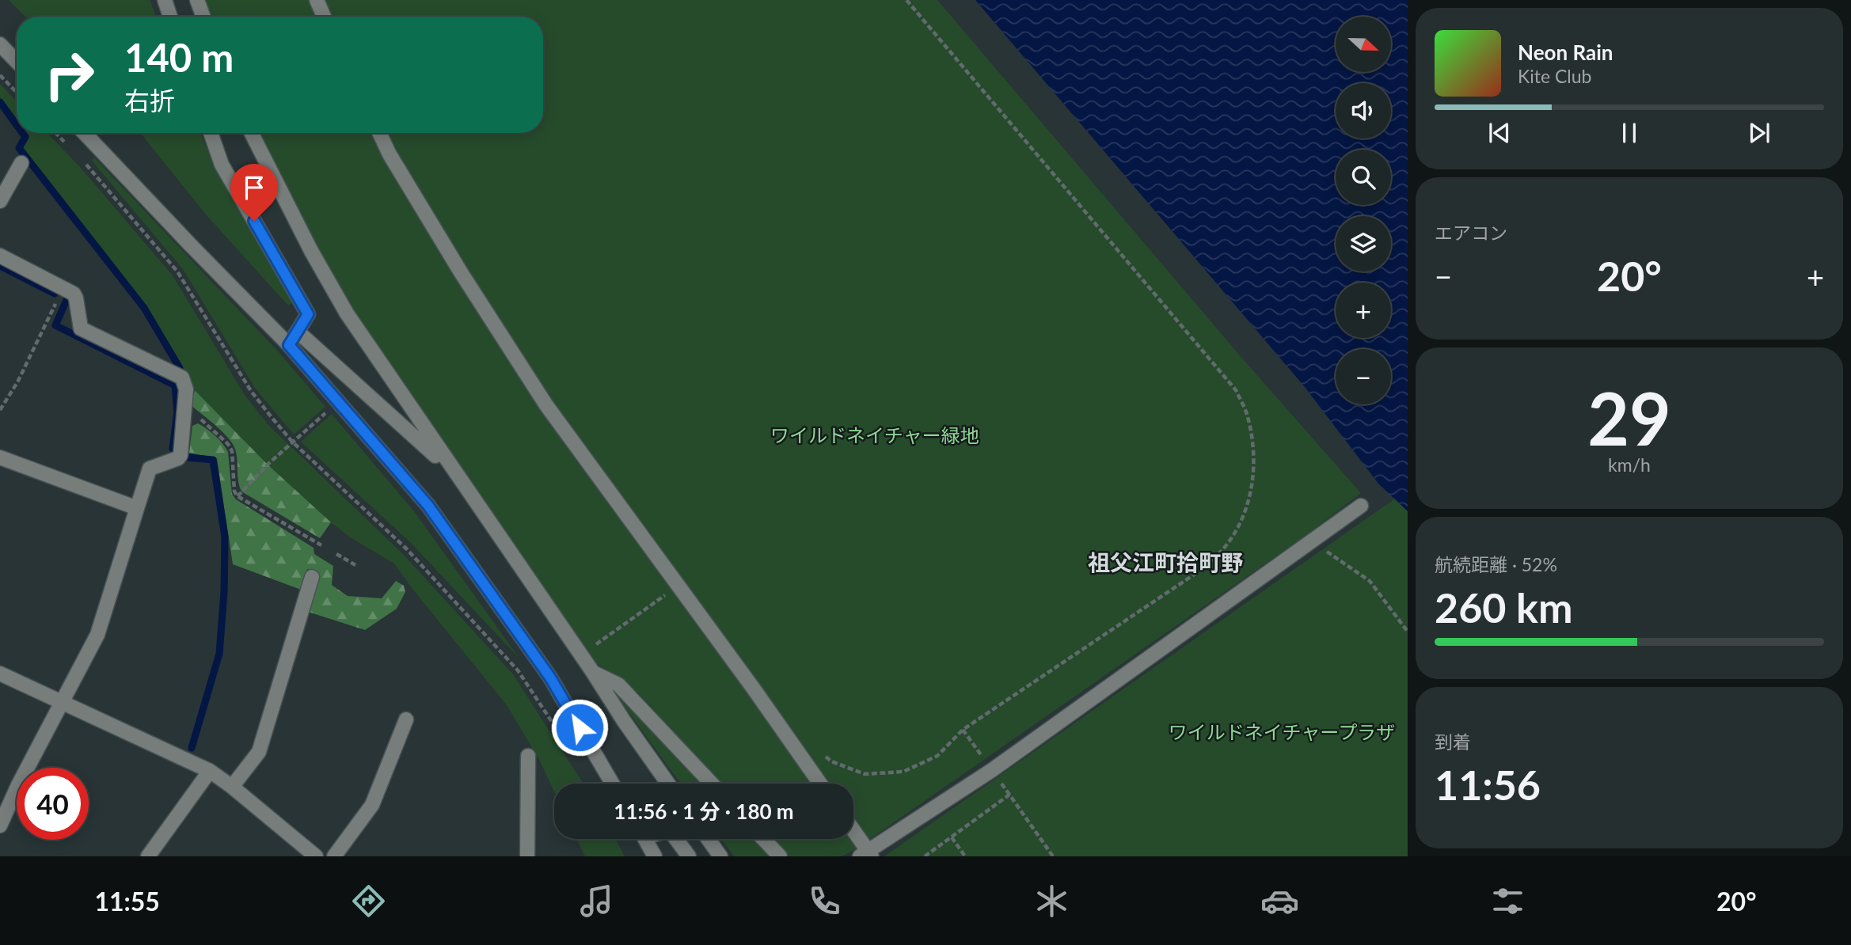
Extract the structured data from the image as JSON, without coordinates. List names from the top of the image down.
{
  "districts": ["祖父江町拾町野"],
  "parks": ["ワイルドネイチャー緑地", "ワイルドネイチャープラザ"],
  "north": "right",
  "page": {
    "map_buttons": ["+", "−"],
    "turn": ["140 m", "右折"],
    "song": ["Neon Rain", "Kite Club"],
    "tile": [
      "エアコン",
      ["29", "km/h"],
      ["航続距離 · 52%", "260 km"],
      ["到着", "11:56"]
    ],
    "heat": ["−", "20°", "+"],
    "limit": "40",
    "trip": "11:56 · 1 分 · 180 m",
    "tabs": ["11:55", "20°"]
  }
}
